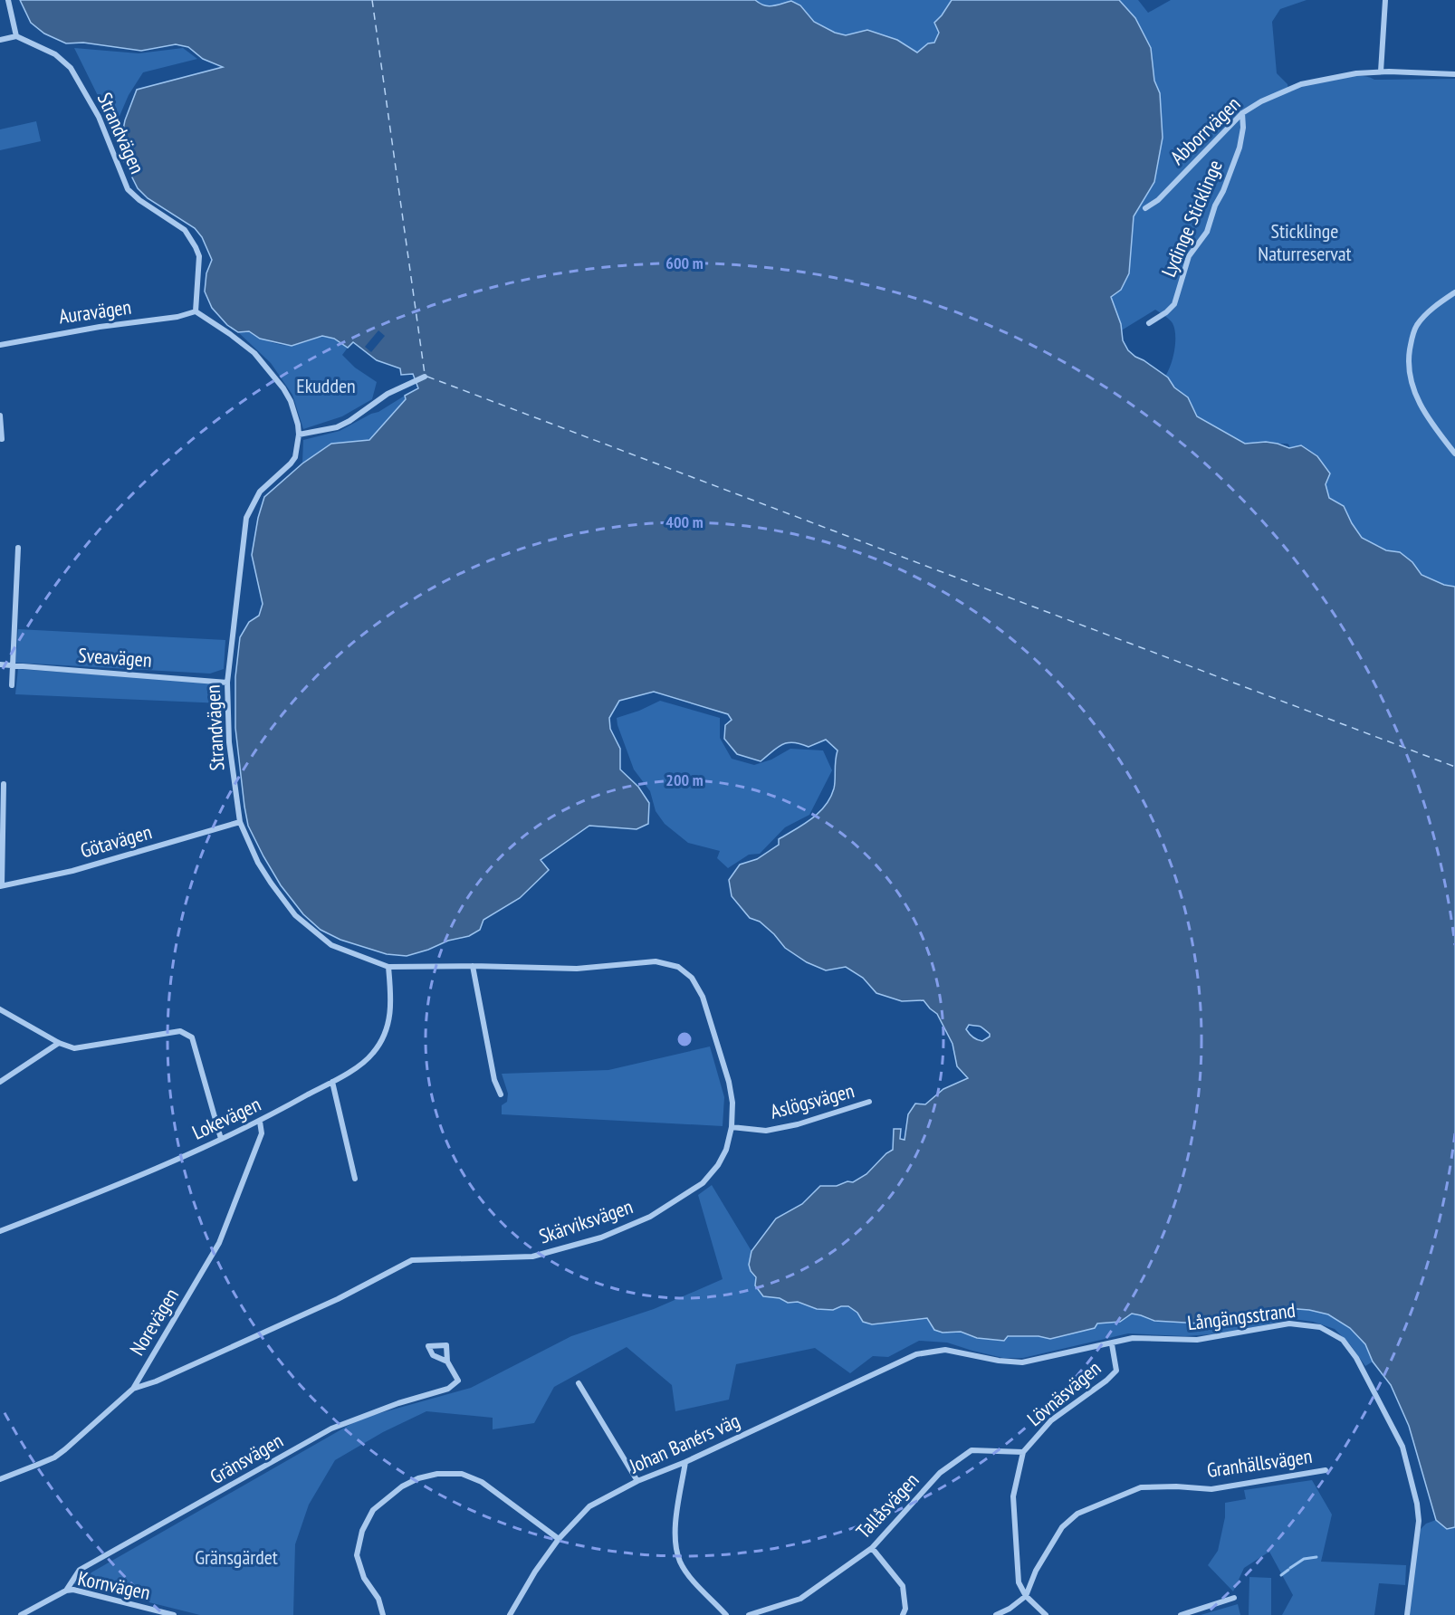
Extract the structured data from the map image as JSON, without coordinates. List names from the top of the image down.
{
  "streets": {
    "street": [
      "Abborrvägen",
      "Strandvägen",
      "Lydinge Sticklinge",
      "Auravägen",
      "Sveavägen",
      "Götavägen",
      "Aslögsvägen",
      "Lokevägen",
      "Skärviksvägen",
      "Långängsstrand",
      "Norevägen",
      "Lövnäsvägen",
      "Johan Banérs väg",
      "Gränsvägen",
      "Granhällsvägen",
      "Tallåsvägen",
      "Kornvägen"
    ]
  },
  "crossings": [
    ["Abborrvägen", "Lydinge Sticklinge"],
    ["Strandvägen", "Auravägen"],
    ["Strandvägen", "Sveavägen"],
    ["Strandvägen", "Götavägen"],
    ["Strandvägen", "Lokevägen"],
    ["Strandvägen", "Skärviksvägen"],
    ["Aslögsvägen", "Skärviksvägen"],
    ["Lokevägen", "Skärviksvägen"],
    ["Lokevägen", "Norevägen"],
    ["Skärviksvägen", "Norevägen"],
    ["Långängsstrand", "Lövnäsvägen"],
    ["Långängsstrand", "Johan Banérs väg"],
    ["Lövnäsvägen", "Granhällsvägen"],
    ["Lövnäsvägen", "Tallåsvägen"],
    ["Gränsvägen", "Kornvägen"]
  ],
  "parks": ["Sticklinge Naturreservat", "Ekudden", "Gränsgärdet"],
  "rings": ["600 m", "400 m", "200 m"]
}
